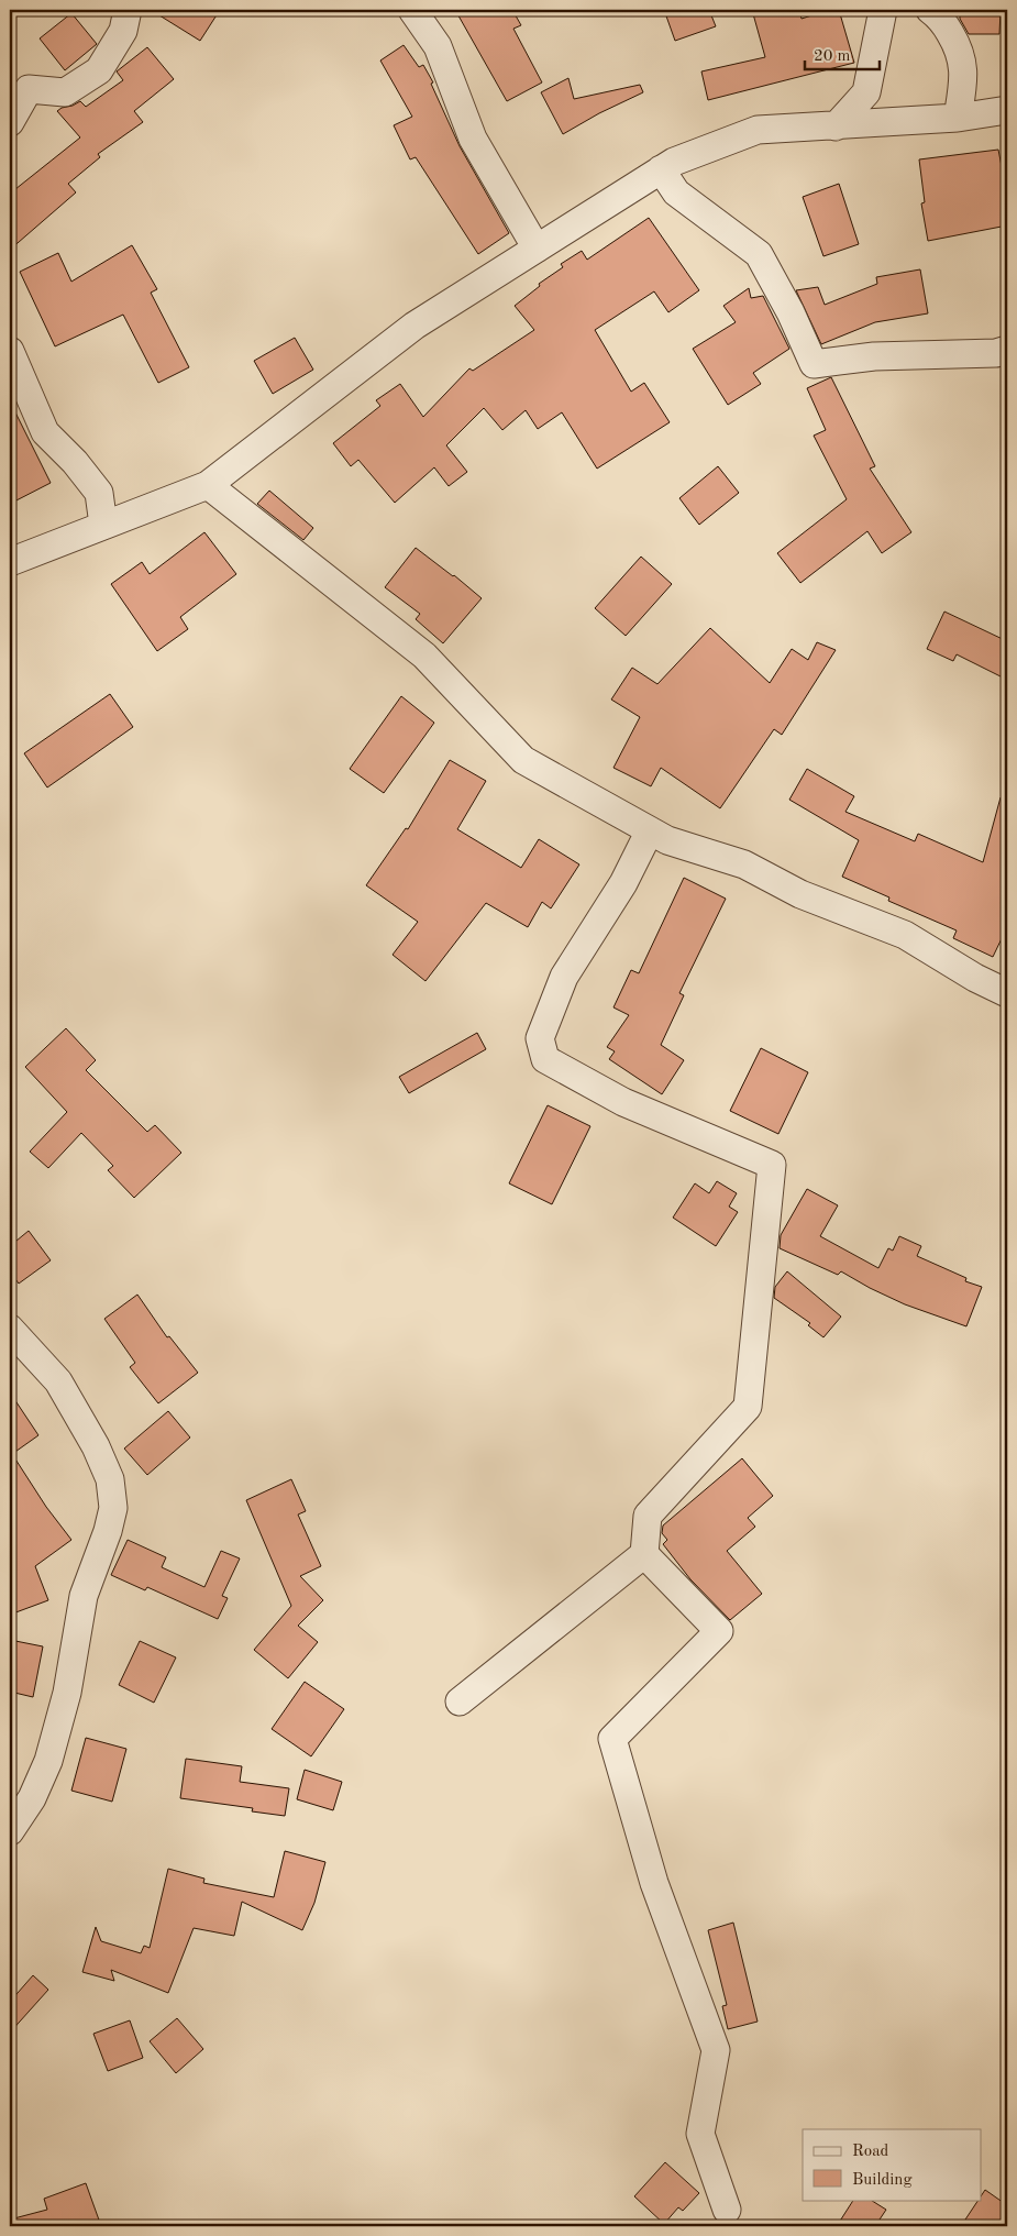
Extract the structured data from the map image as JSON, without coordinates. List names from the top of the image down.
{
  "legend": ["Road", "Building"],
  "scale_bar": "20 m"
}
